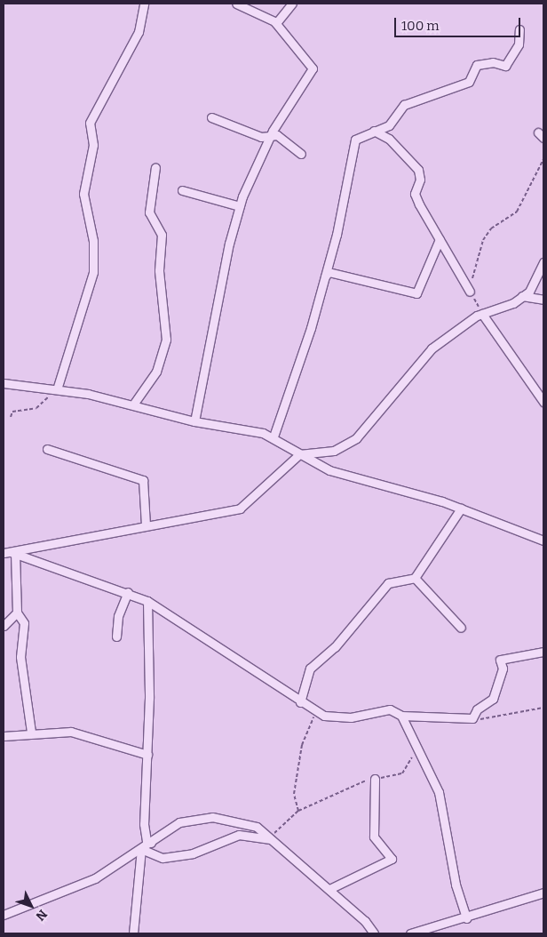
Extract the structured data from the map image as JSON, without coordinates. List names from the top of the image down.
{
  "scale_bar": "100 m",
  "north": "bottom right"
}
